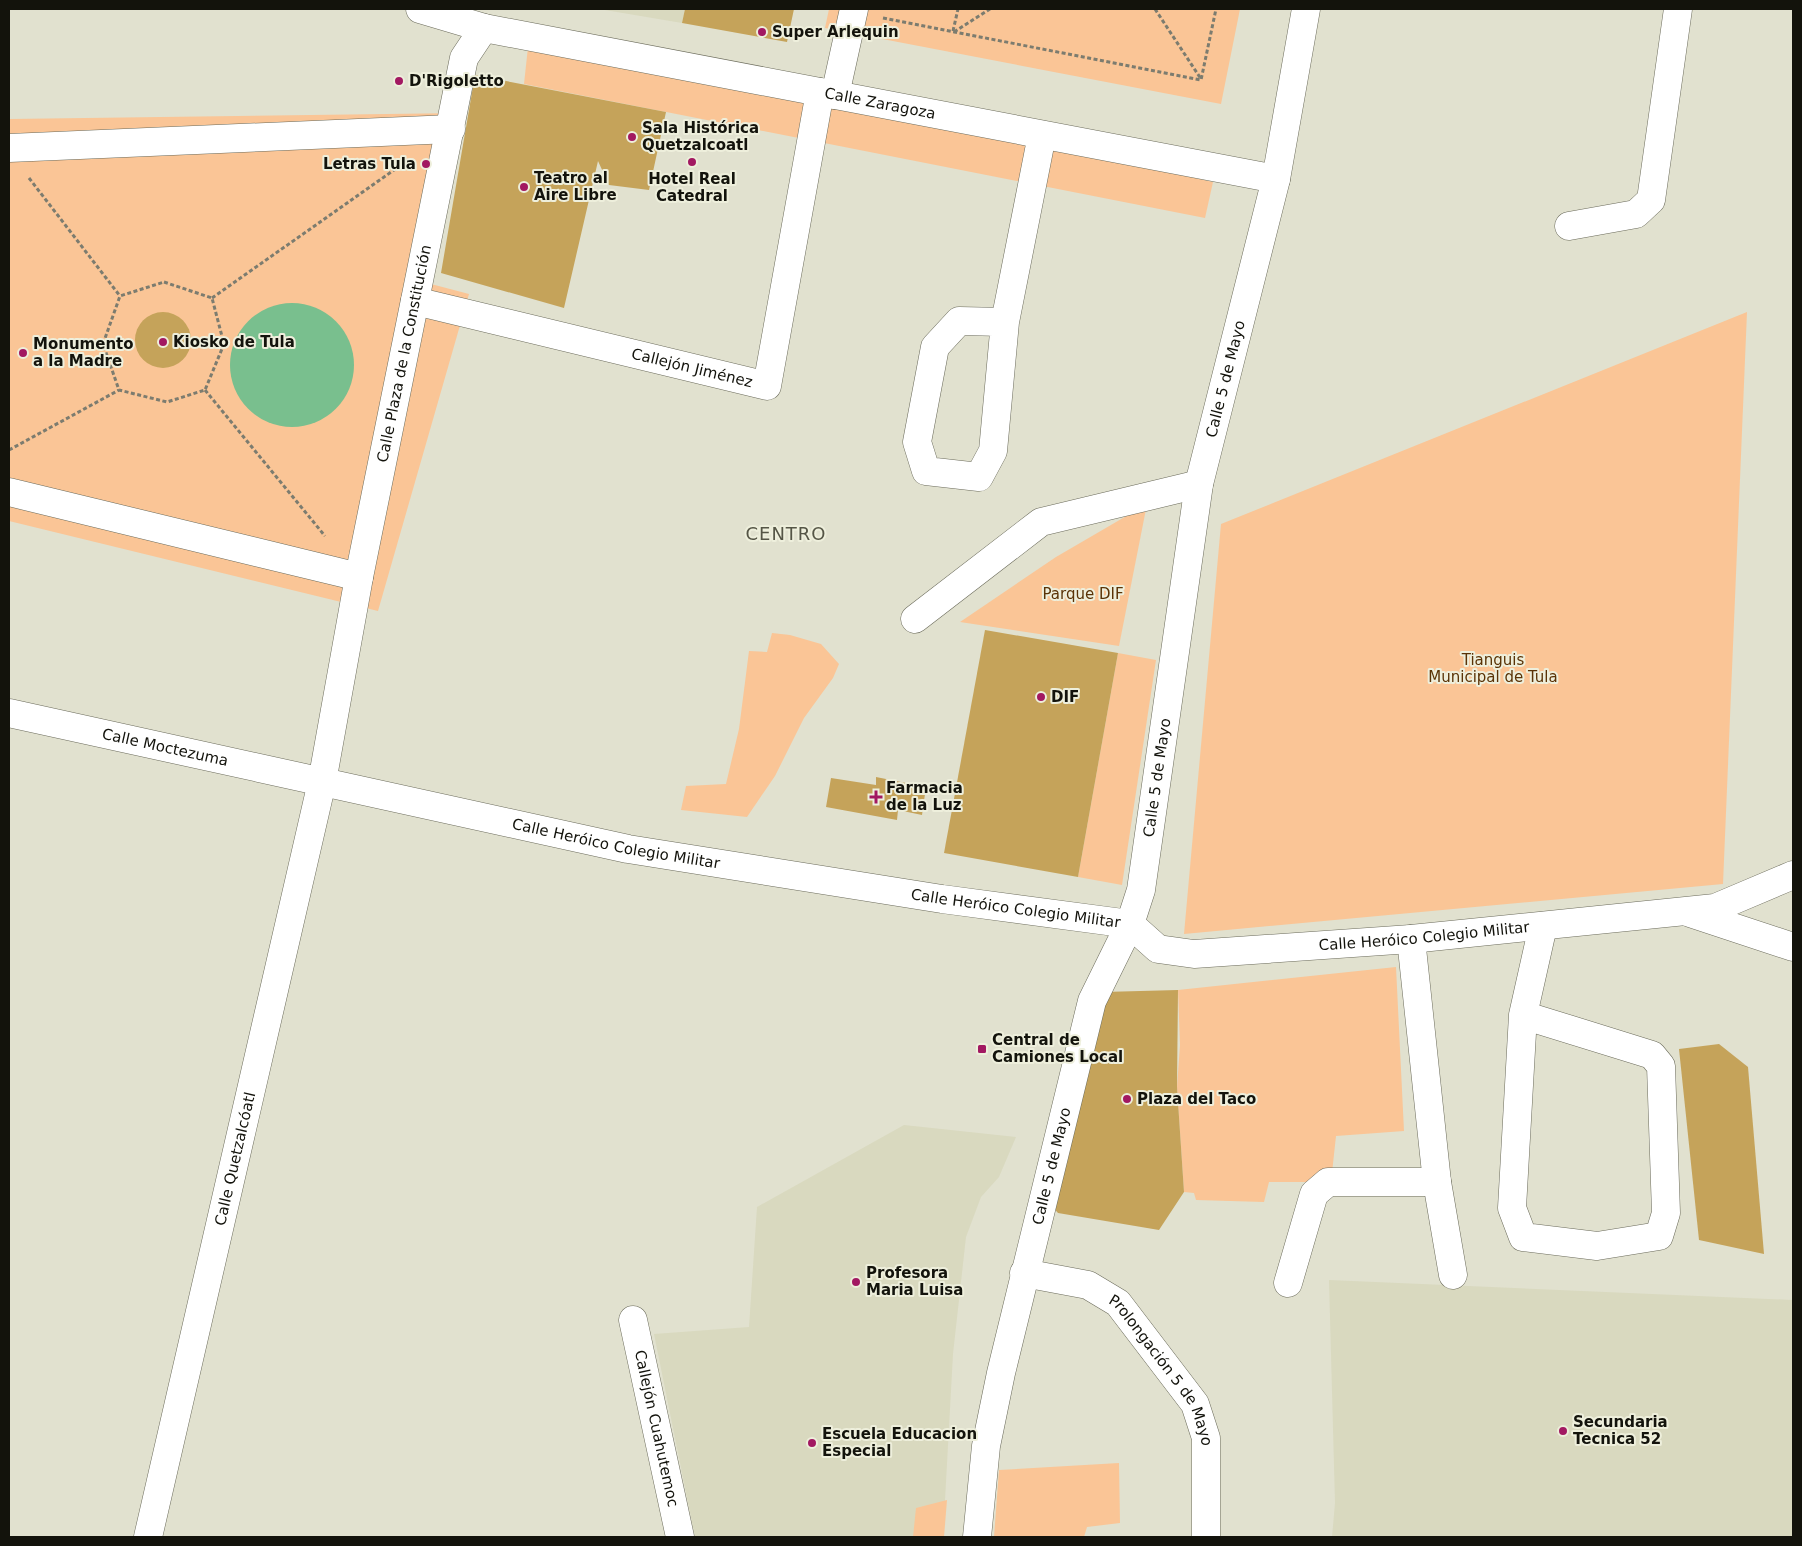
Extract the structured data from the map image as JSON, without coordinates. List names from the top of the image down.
{
  "streets": {
    "street": [
      "Calle Zaragoza",
      "Calle Plaza de la Constitución",
      "Callejón Jiménez",
      "Calle 5 de Mayo",
      "Calle Moctezuma",
      "Calle Heróico Colegio Militar",
      "Calle Quetzalcóatl",
      "Prolongación 5 de Mayo",
      "Callejón Cuahutemoc"
    ]
  },
  "crossings": [
    ["Calle Zaragoza", "Calle Plaza de la Constitución"],
    ["Calle Zaragoza", "Callejón Jiménez"],
    ["Calle Zaragoza", "Calle 5 de Mayo"],
    ["Calle Plaza de la Constitución", "Callejón Jiménez"],
    ["Calle Plaza de la Constitución", "Calle Moctezuma"],
    ["Calle Plaza de la Constitución", "Calle Heróico Colegio Militar"],
    ["Calle Plaza de la Constitución", "Calle Quetzalcóatl"],
    ["Calle 5 de Mayo", "Calle Heróico Colegio Militar"],
    ["Calle 5 de Mayo", "Prolongación 5 de Mayo"],
    ["Calle Moctezuma", "Calle Heróico Colegio Militar"],
    ["Calle Moctezuma", "Calle Quetzalcóatl"],
    ["Calle Heróico Colegio Militar", "Calle Quetzalcóatl"]
  ],
  "districts": ["CENTRO"],
  "parks": ["Parque DIF", "Tianguis Municipal de Tula"],
  "places": {
    "other": [
      "Super Arlequin",
      "D'Rigoletto",
      "Sala Histórica Quetzalcoatl",
      "Hotel Real Catedral",
      "Letras Tula",
      "Teatro al Aire Libre",
      "Kiosko de Tula",
      "Monumento a la Madre",
      "DIF",
      "Plaza del Taco",
      "Profesora Maria Luisa",
      "Secundaria Tecnica 52",
      "Escuela Educacion Especial"
    ],
    "health": ["Farmacia de la Luz"],
    "transit": ["Central de Camiones Local"]
  }
}
